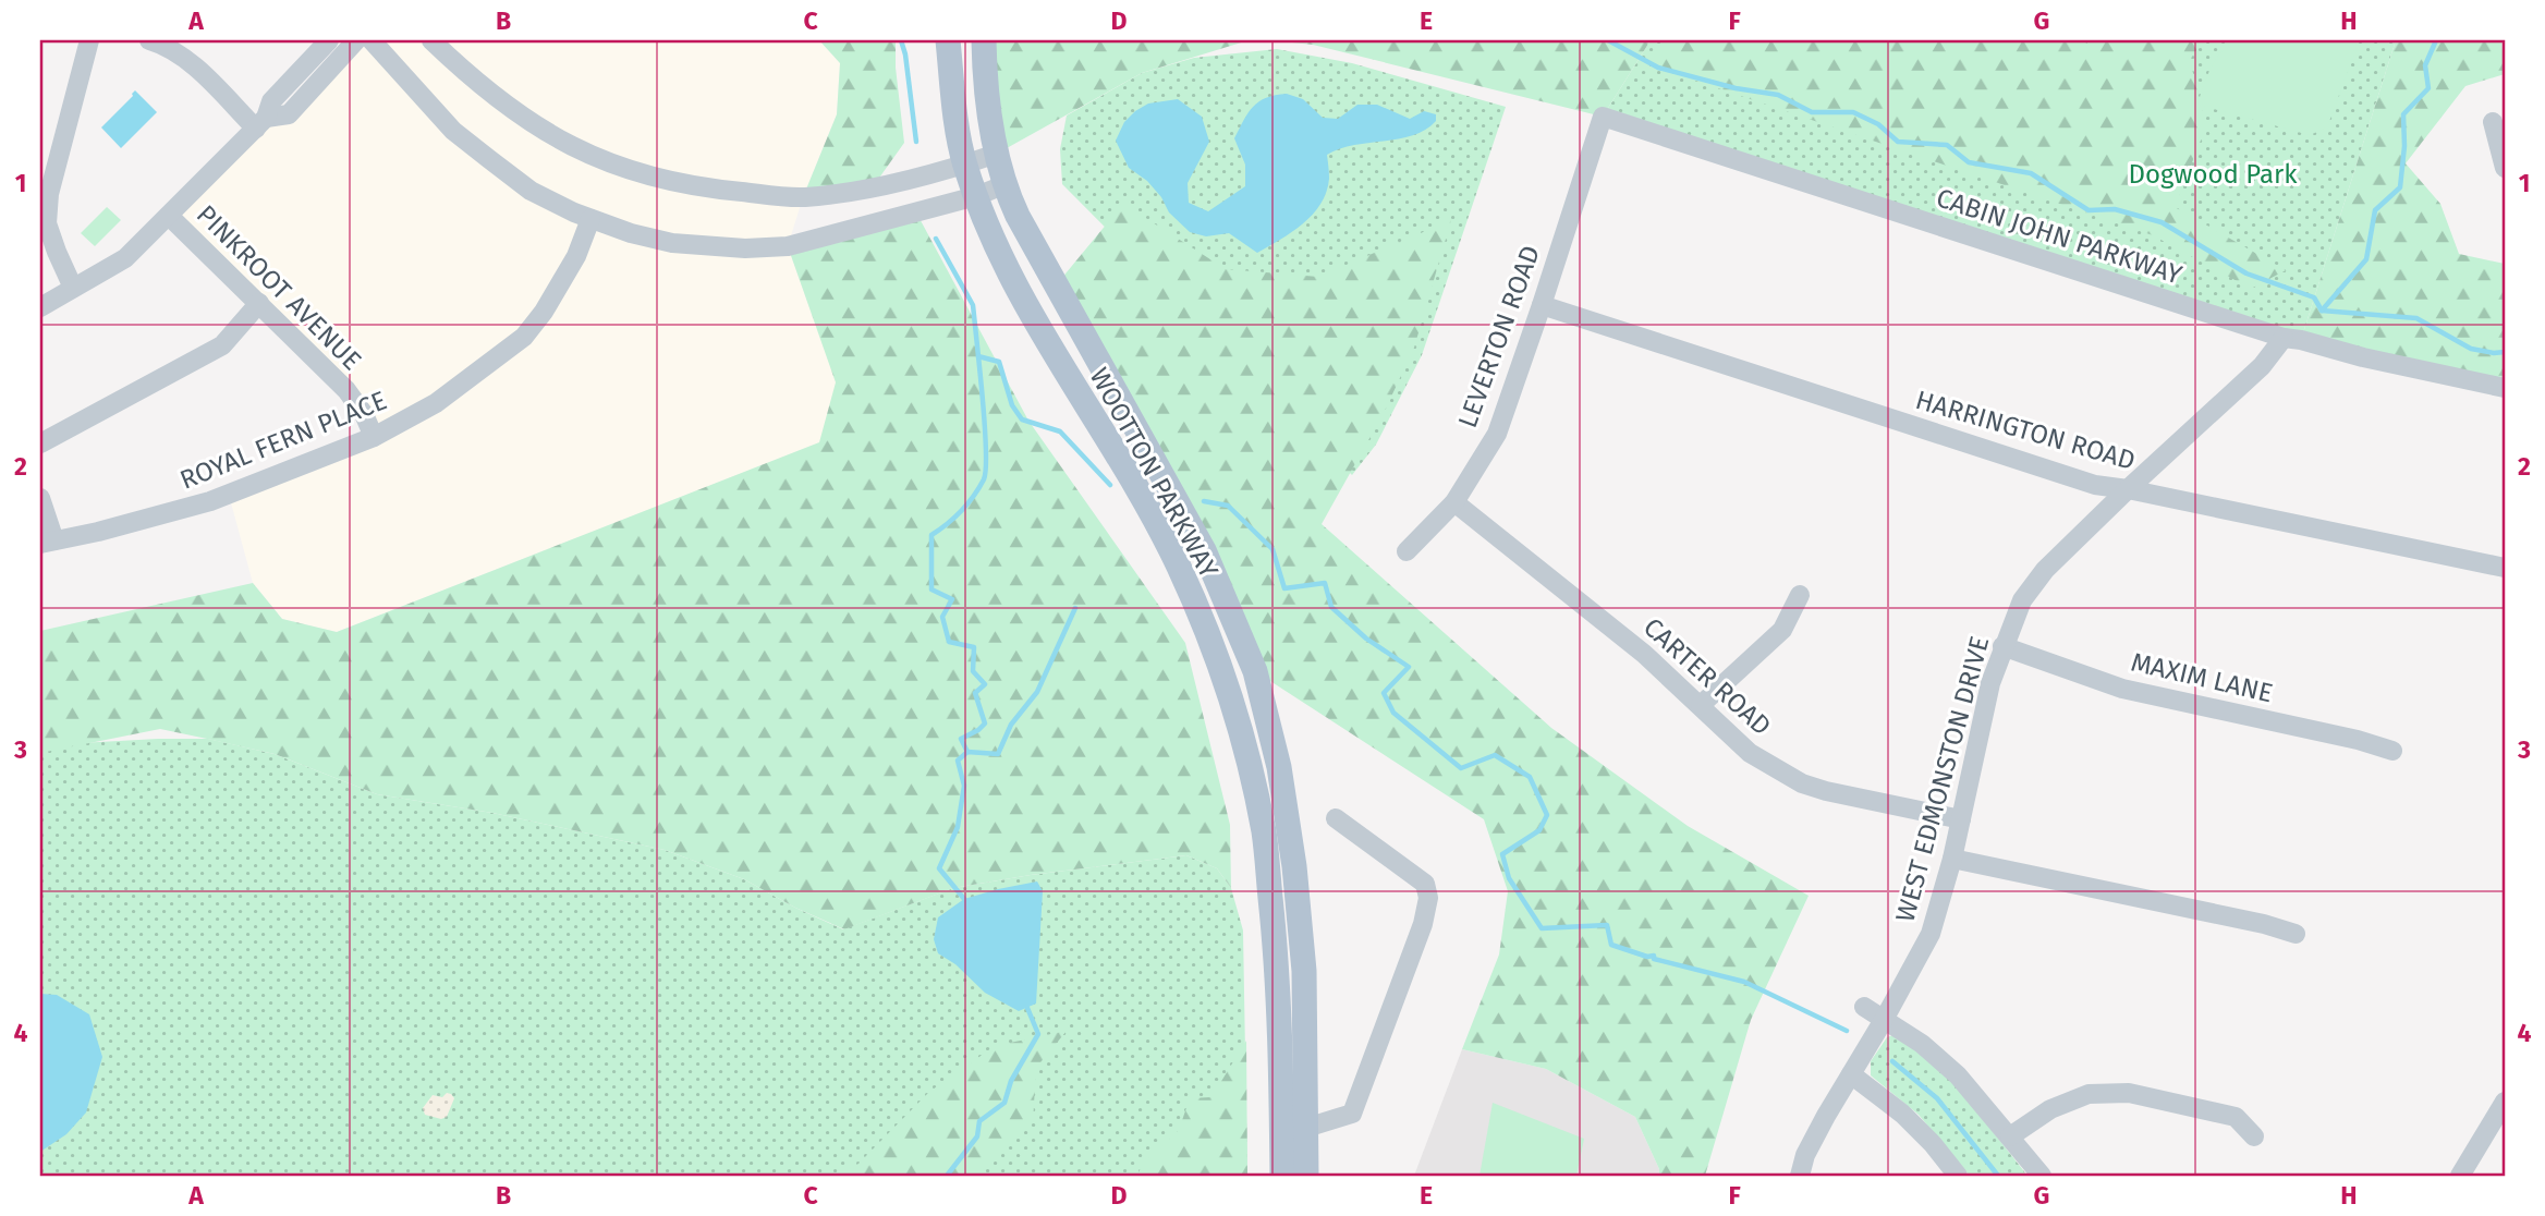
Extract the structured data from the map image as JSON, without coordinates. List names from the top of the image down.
{
  "streets": {
    "main road": ["WOOTTON PARKWAY"],
    "street": [
      "CABIN JOHN PARKWAY",
      "PINKROOT AVENUE",
      "LEVERTON ROAD",
      "HARRINGTON ROAD",
      "ROYAL FERN PLACE",
      "CARTER ROAD",
      "MAXIM LANE",
      "WEST EDMONSTON DRIVE"
    ]
  },
  "crossings": [
    ["CABIN JOHN PARKWAY", "LEVERTON ROAD"],
    ["CABIN JOHN PARKWAY", "WEST EDMONSTON DRIVE"],
    ["PINKROOT AVENUE", "ROYAL FERN PLACE"],
    ["LEVERTON ROAD", "HARRINGTON ROAD"],
    ["LEVERTON ROAD", "CARTER ROAD"],
    ["HARRINGTON ROAD", "WEST EDMONSTON DRIVE"],
    ["CARTER ROAD", "WEST EDMONSTON DRIVE"],
    ["MAXIM LANE", "WEST EDMONSTON DRIVE"]
  ],
  "parks": ["Dogwood Park"],
  "grid": {
    "columns": [
      "A",
      "B",
      "C",
      "D",
      "E",
      "F",
      "G",
      "H"
    ],
    "rows": [
      "1",
      "2",
      "3",
      "4"
    ]
  }
}
